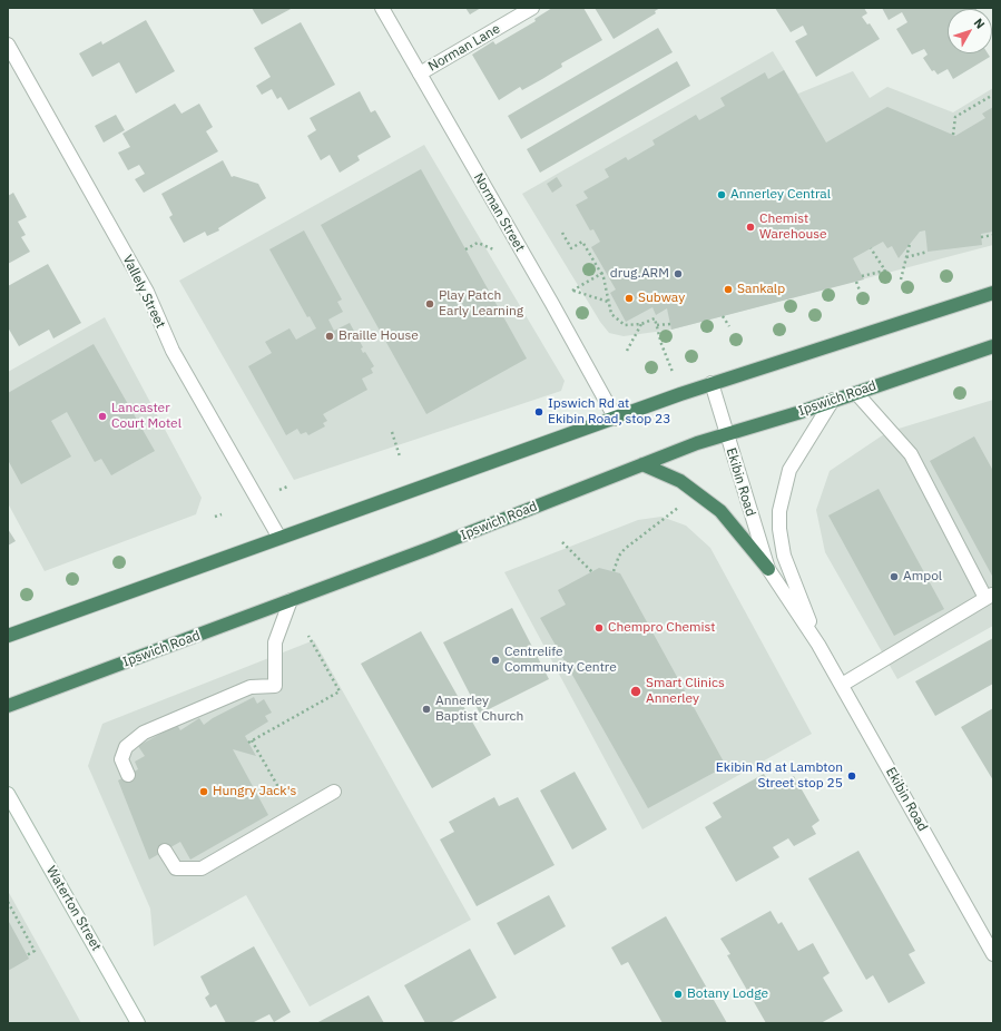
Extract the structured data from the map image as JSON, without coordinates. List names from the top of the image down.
{
  "streets": {
    "highway": ["Ipswich Road"],
    "street": [
      "Norman Lane",
      "Norman Street",
      "Vallely Street",
      "Ekibin Road",
      "Waterton Street"
    ]
  },
  "crossings": [
    ["Norman Lane", "Norman Street"],
    ["Ipswich Road", "Ekibin Road"]
  ],
  "places": [
    "Annerley Central",
    "Chemist Warehouse",
    "drug.ARM",
    "Sankalp",
    "Subway",
    "Play Patch Early Learning",
    "Braille House",
    "Ipswich Rd at Ekibin Road, stop 23",
    "Lancaster Court Motel",
    "Ampol",
    "Chempro Chemist",
    "Centrelife Community Centre",
    "Smart Clinics Annerley",
    "Annerley Baptist Church",
    "Ekibin Rd at Lambton Street stop 25",
    "Hungry Jack's",
    "Botany Lodge"
  ],
  "north": "top right"
}
